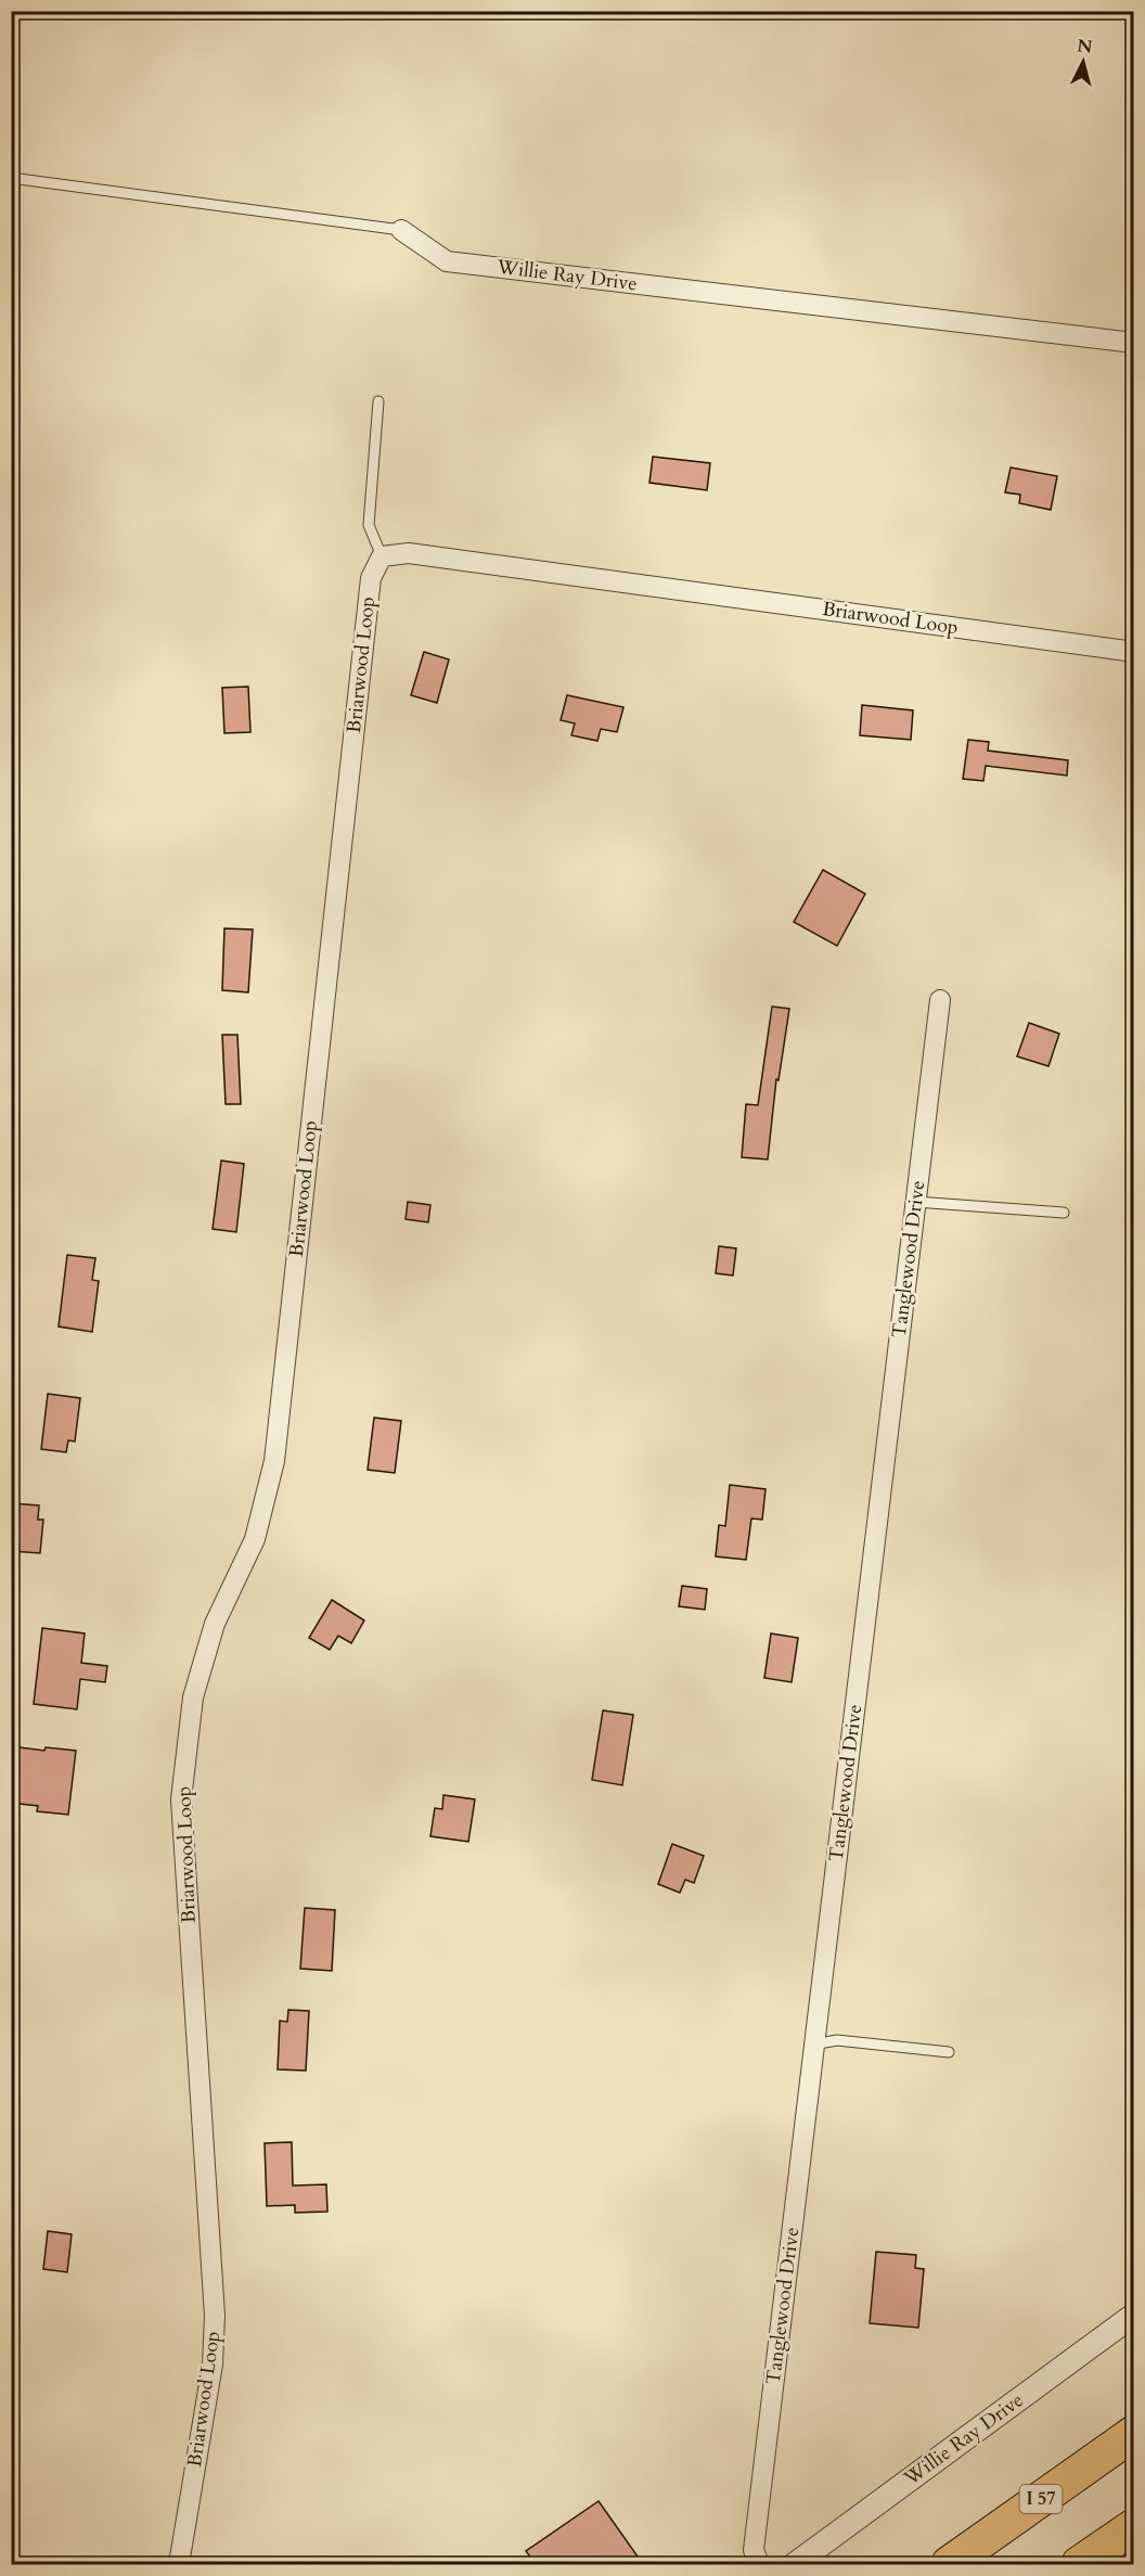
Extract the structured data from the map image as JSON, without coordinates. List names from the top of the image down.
{
  "streets": {
    "highway": ["I 57"],
    "street": ["Willie Ray Drive", "Briarwood Loop", "Tanglewood Drive"]
  },
  "north": "top"
}
